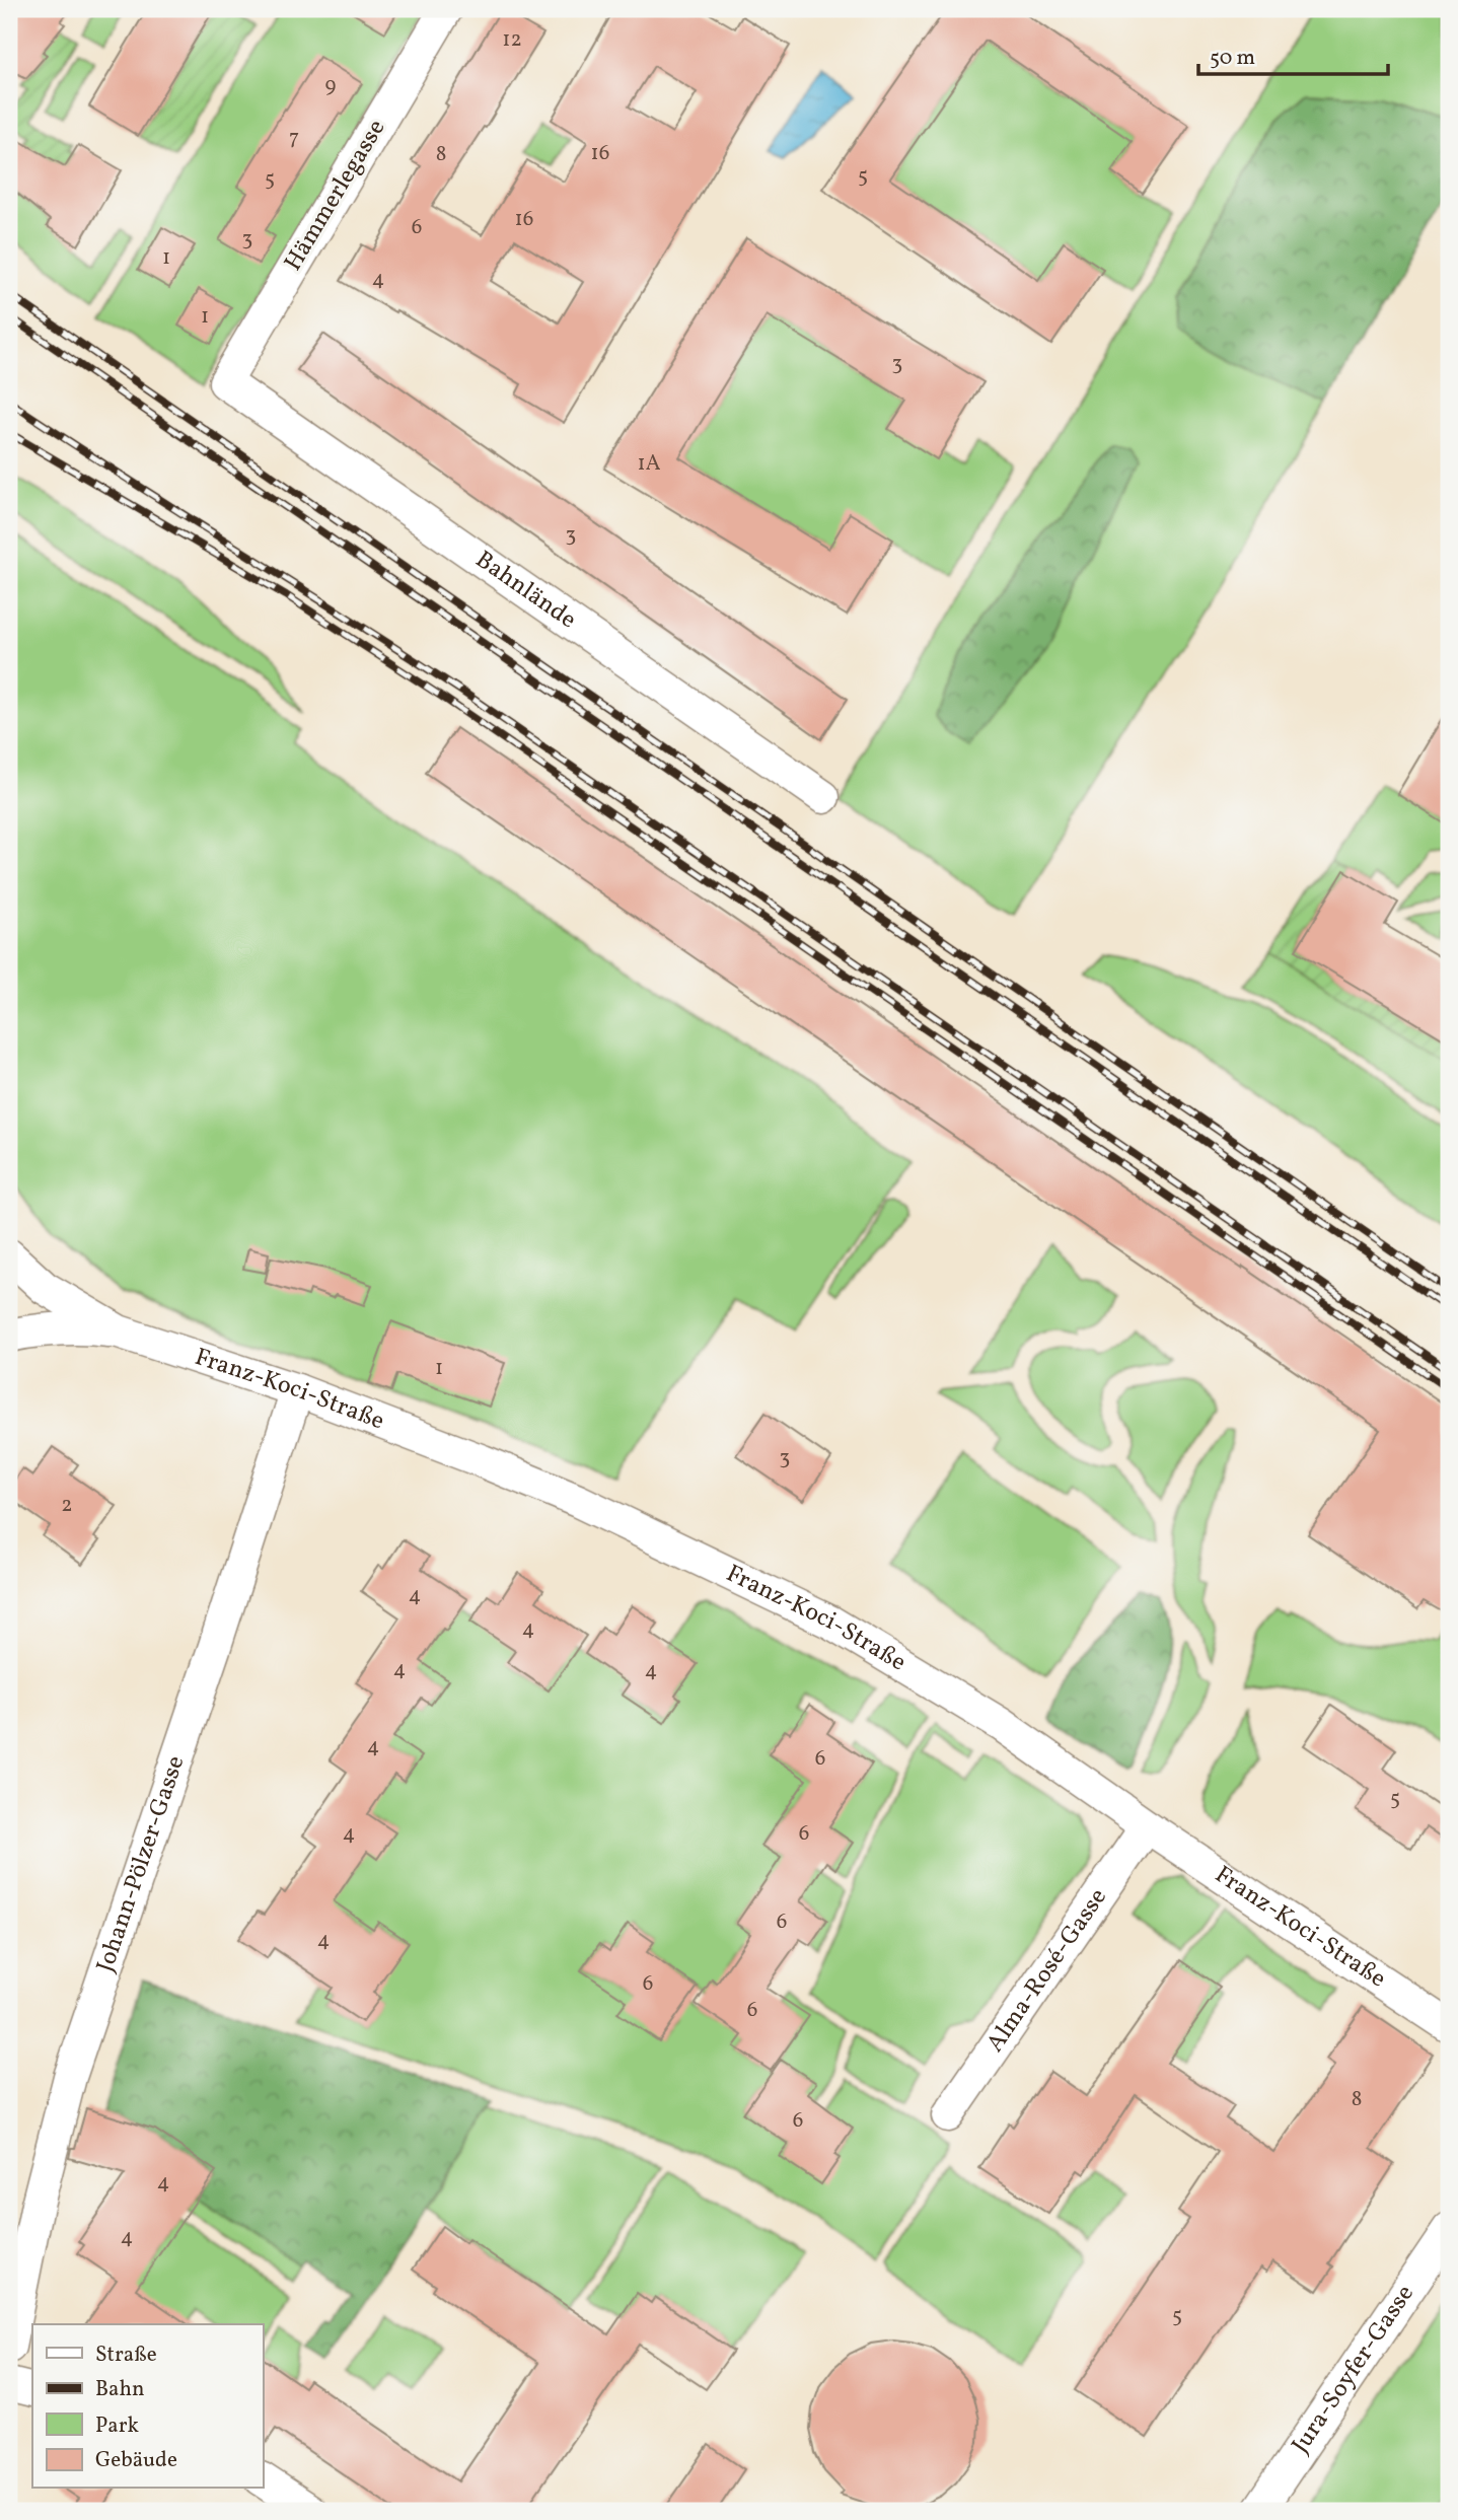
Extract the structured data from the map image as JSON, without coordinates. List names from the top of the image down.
{
  "streets": {
    "street": [
      "Hämmerlegasse",
      "Bahnlände",
      "Franz-Koci-Straße",
      "Johann-Pölzer-Gasse",
      "Alma-Rosé-Gasse",
      "Jura-Soyfer-Gasse"
    ]
  },
  "crossings": [
    ["Hämmerlegasse", "Bahnlände"],
    ["Franz-Koci-Straße", "Johann-Pölzer-Gasse"],
    ["Franz-Koci-Straße", "Alma-Rosé-Gasse"]
  ],
  "house_numbers": [
    "12",
    "9",
    "7",
    "16",
    "8",
    "5",
    "5",
    "16",
    "6",
    "3",
    "1",
    "4",
    "1",
    "3",
    "1A",
    "3",
    "1",
    "3",
    "2",
    "4",
    "4",
    "4",
    "4",
    "4",
    "6",
    "5",
    "4",
    "6",
    "6",
    "4",
    "6",
    "6",
    "8",
    "6",
    "4",
    "4",
    "5"
  ],
  "legend": [
    "Straße",
    "Bahn",
    "Park",
    "Gebäude"
  ],
  "scale_bar": "50 m"
}
